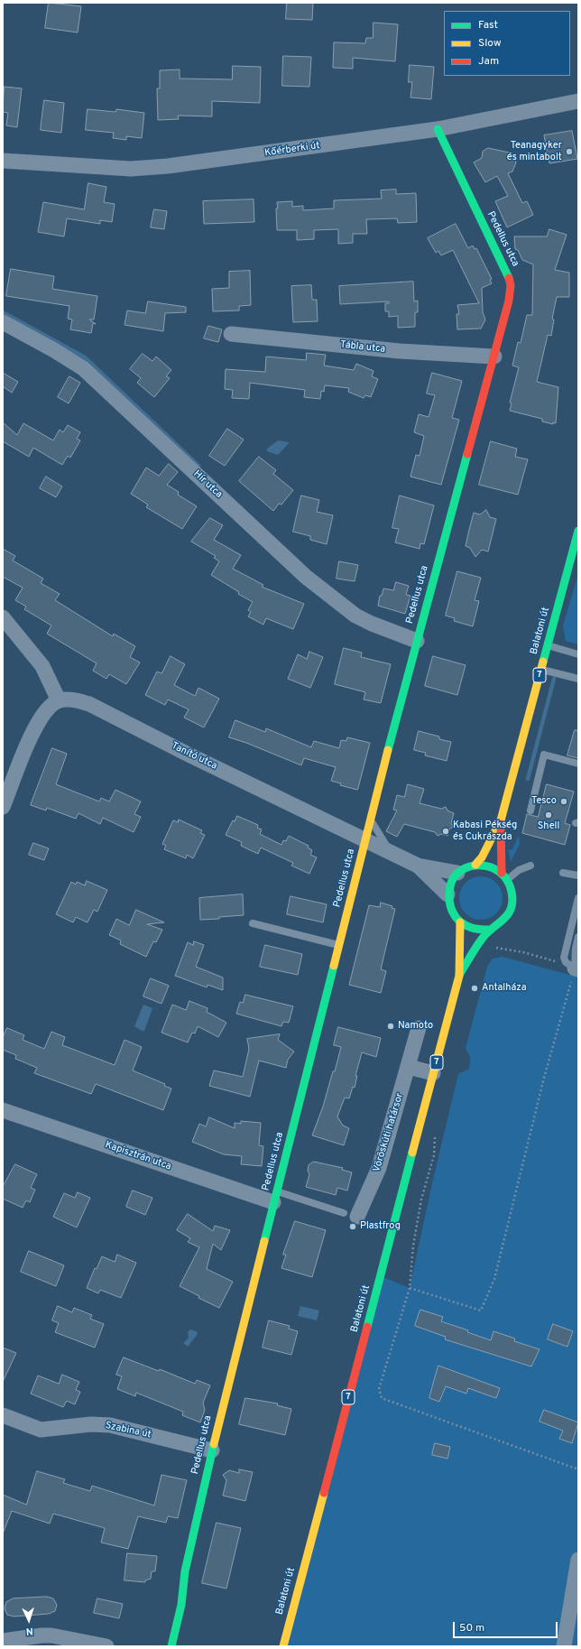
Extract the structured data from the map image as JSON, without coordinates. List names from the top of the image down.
{
  "streets": {
    "street": [
      "Kőérberki út",
      "Pedellus utca",
      "Tábla utca",
      "Hír utca",
      "Balatoni út",
      "7",
      "Tanító utca",
      "Vöröskúti határsor",
      "Kapisztrán utca",
      "Szabina út"
    ]
  },
  "crossings": [
    ["Kőérberki út", "Pedellus utca"],
    ["Pedellus utca", "Tábla utca"],
    ["Pedellus utca", "Hír utca"],
    ["Pedellus utca", "Tanító utca"],
    ["Pedellus utca", "Kapisztrán utca"],
    ["Pedellus utca", "Szabina út"],
    ["Balatoni út", "Tanító utca"]
  ],
  "places": [
    "Teanagyker és mintabolt",
    "Tesco",
    "Shell",
    "Kabasi Pékség és Cukrászda",
    "Antalháza",
    "Namoto",
    "Plastfrog"
  ],
  "legend": ["Fast", "Slow", "Jam"],
  "scale_bar": "50 m",
  "north": "bottom"
}
